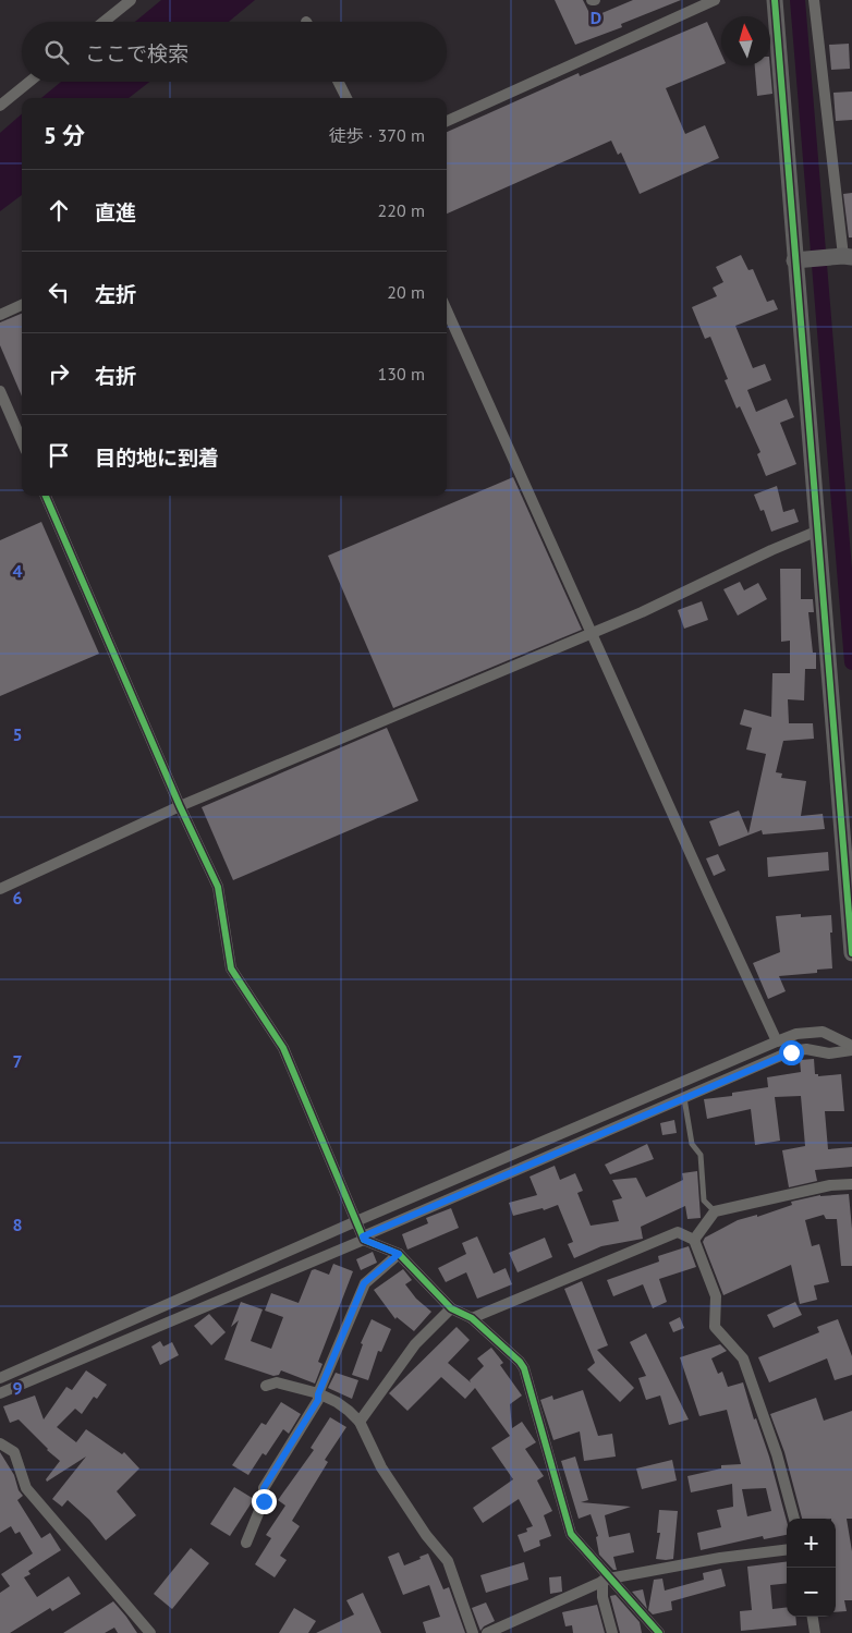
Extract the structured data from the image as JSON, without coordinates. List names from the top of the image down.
{
  "north": "top",
  "page": {
    "search": "ここで検索",
    "heading": ["5 分", "徒歩 · 370 m"],
    "list": [
      ["直進", "220 m"],
      ["左折", "20 m"],
      ["右折", "130 m"],
      "目的地に到着"
    ],
    "map_buttons": ["+", "−"]
  },
  "grid": {
    "columns": ["D"],
    "rows": [
      "4",
      "5",
      "6",
      "7",
      "8",
      "9"
    ]
  }
}
